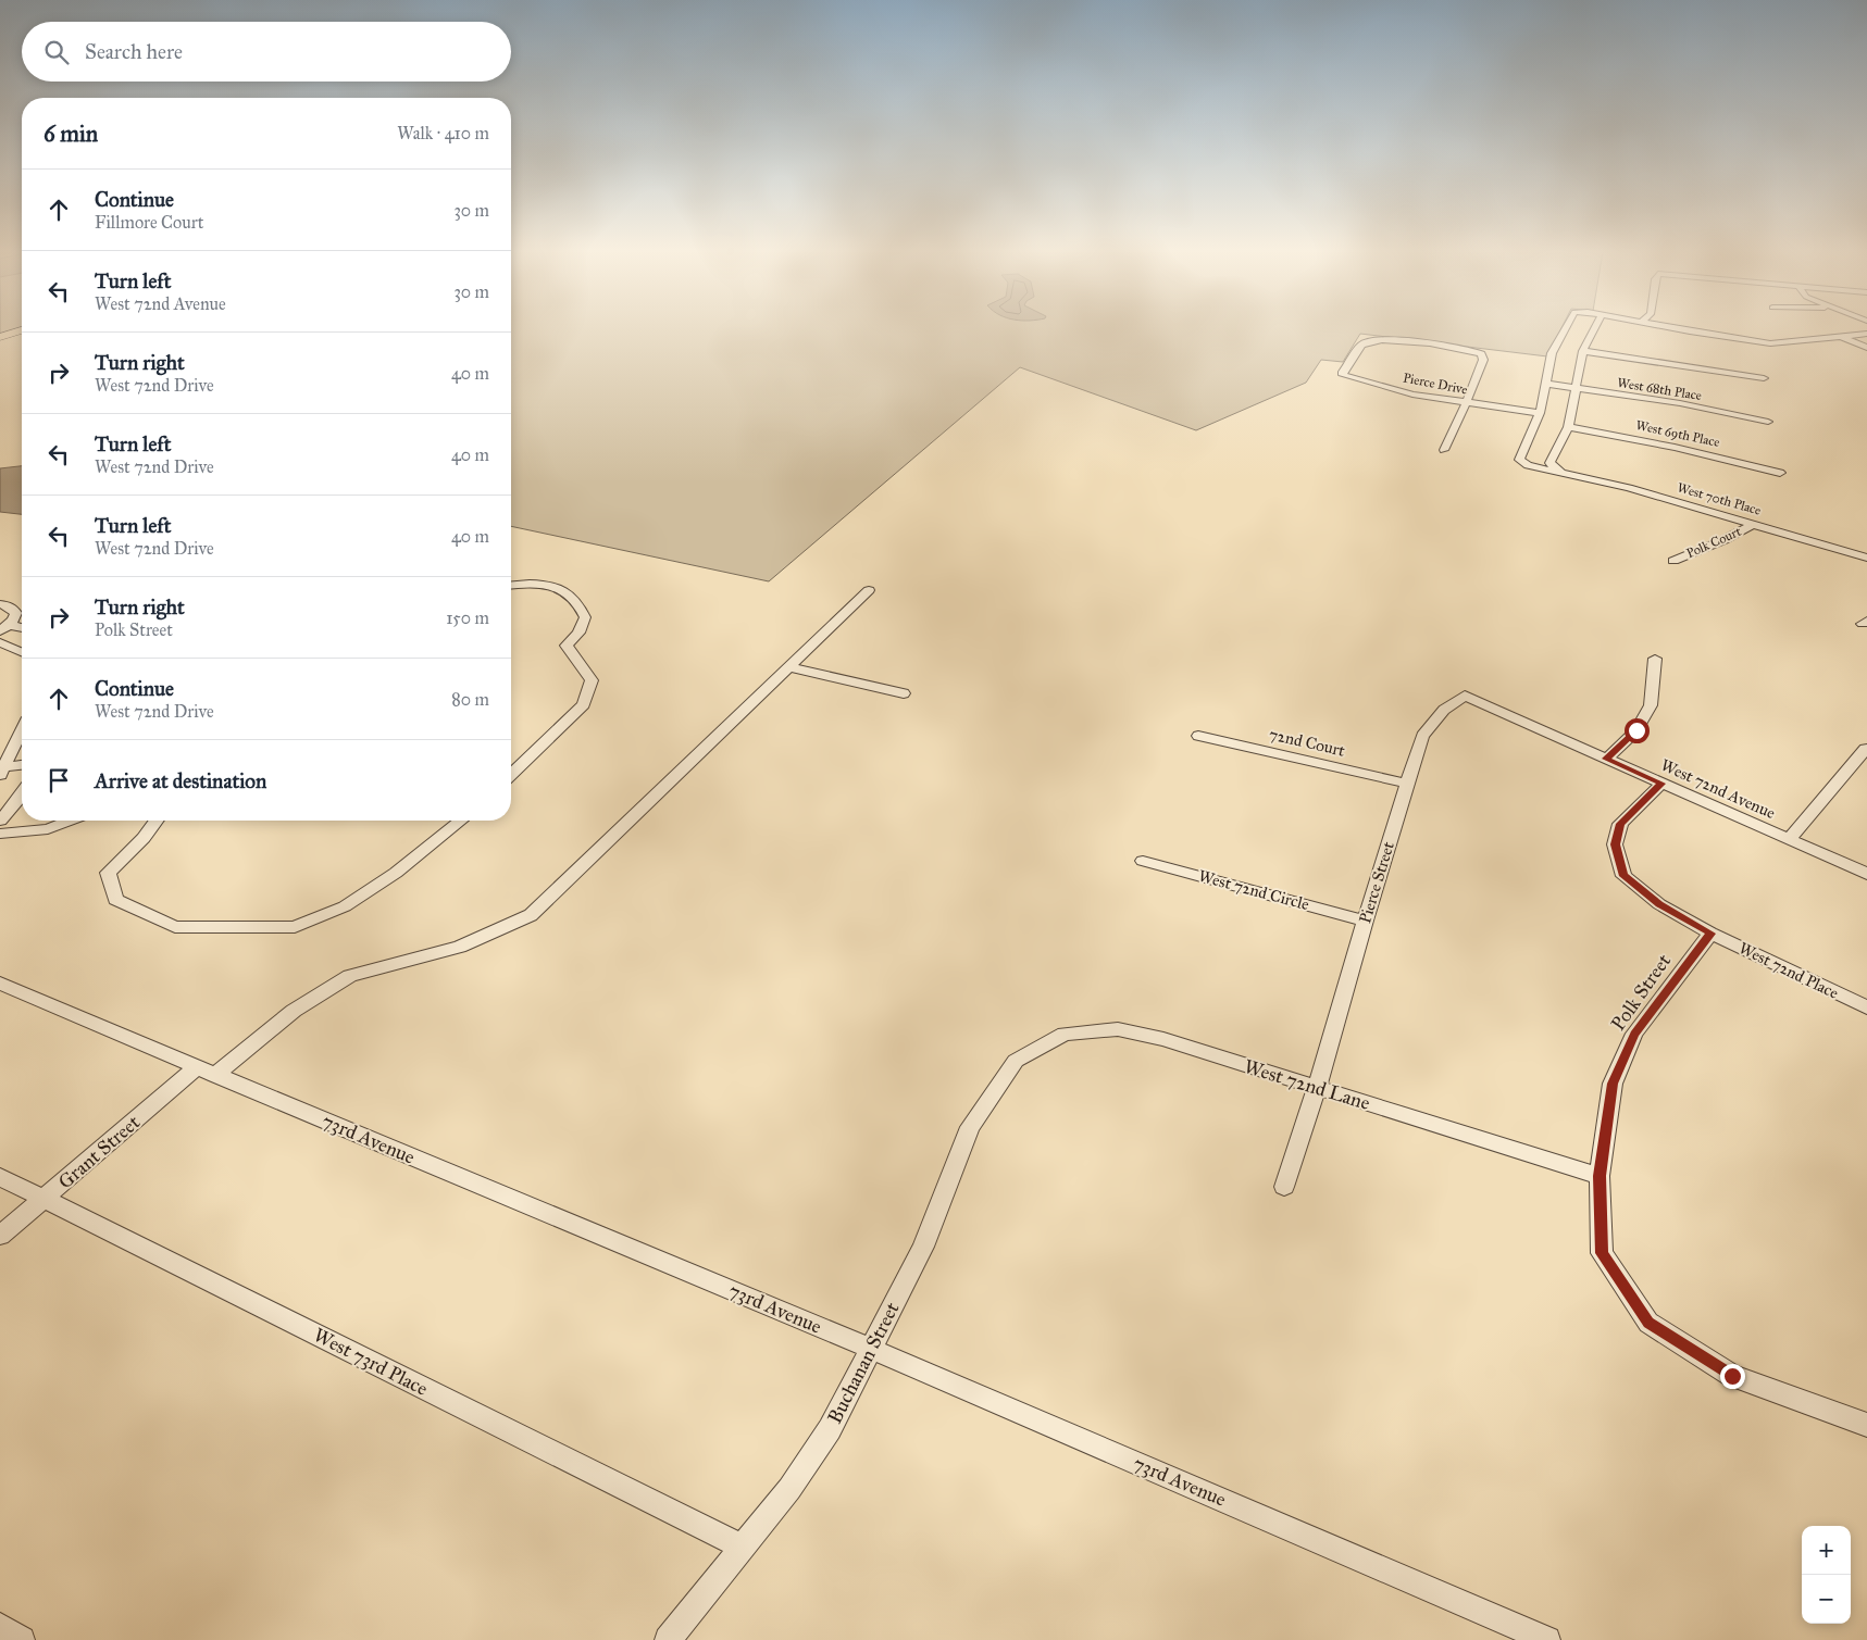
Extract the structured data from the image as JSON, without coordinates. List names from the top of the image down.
{
  "streets": {
    "street": [
      "Pierce Drive",
      "West 68th Place",
      "West 69th Place",
      "West 70th Place",
      "Polk Court",
      "72nd Court",
      "West 72nd Avenue",
      "Pierce Street",
      "West 72nd Circle",
      "West 72nd Place",
      "Polk Street",
      "West 72nd Lane",
      "73rd Avenue",
      "Grant Street",
      "West 73rd Place",
      "Buchanan Street"
    ]
  },
  "crossings": [
    ["Pierce Drive", "West 70th Place"],
    ["West 70th Place", "Polk Court"],
    ["72nd Court", "Pierce Street"],
    ["West 72nd Avenue", "Pierce Street"],
    ["West 72nd Avenue", "West 72nd Place"],
    ["Pierce Street", "West 72nd Circle"],
    ["Pierce Street", "West 72nd Lane"],
    ["West 72nd Place", "Polk Street"],
    ["Polk Street", "West 72nd Lane"],
    ["West 72nd Lane", "Buchanan Street"],
    ["73rd Avenue", "Grant Street"],
    ["73rd Avenue", "Buchanan Street"],
    ["Grant Street", "West 73rd Place"],
    ["West 73rd Place", "Buchanan Street"]
  ],
  "page": {
    "search": "Search here",
    "heading": ["6 min", "Walk · 410 m"],
    "list": [
      ["Continue", "Fillmore Court", "30 m"],
      ["Turn left", "West 72nd Avenue", "30 m"],
      ["Turn right", "West 72nd Drive", "40 m"],
      ["Turn left", "West 72nd Drive", "40 m"],
      ["Turn left", "West 72nd Drive", "40 m"],
      ["Turn right", "Polk Street", "150 m"],
      ["Continue", "West 72nd Drive", "80 m"],
      "Arrive at destination"
    ],
    "map_buttons": ["+", "−"]
  }
}
